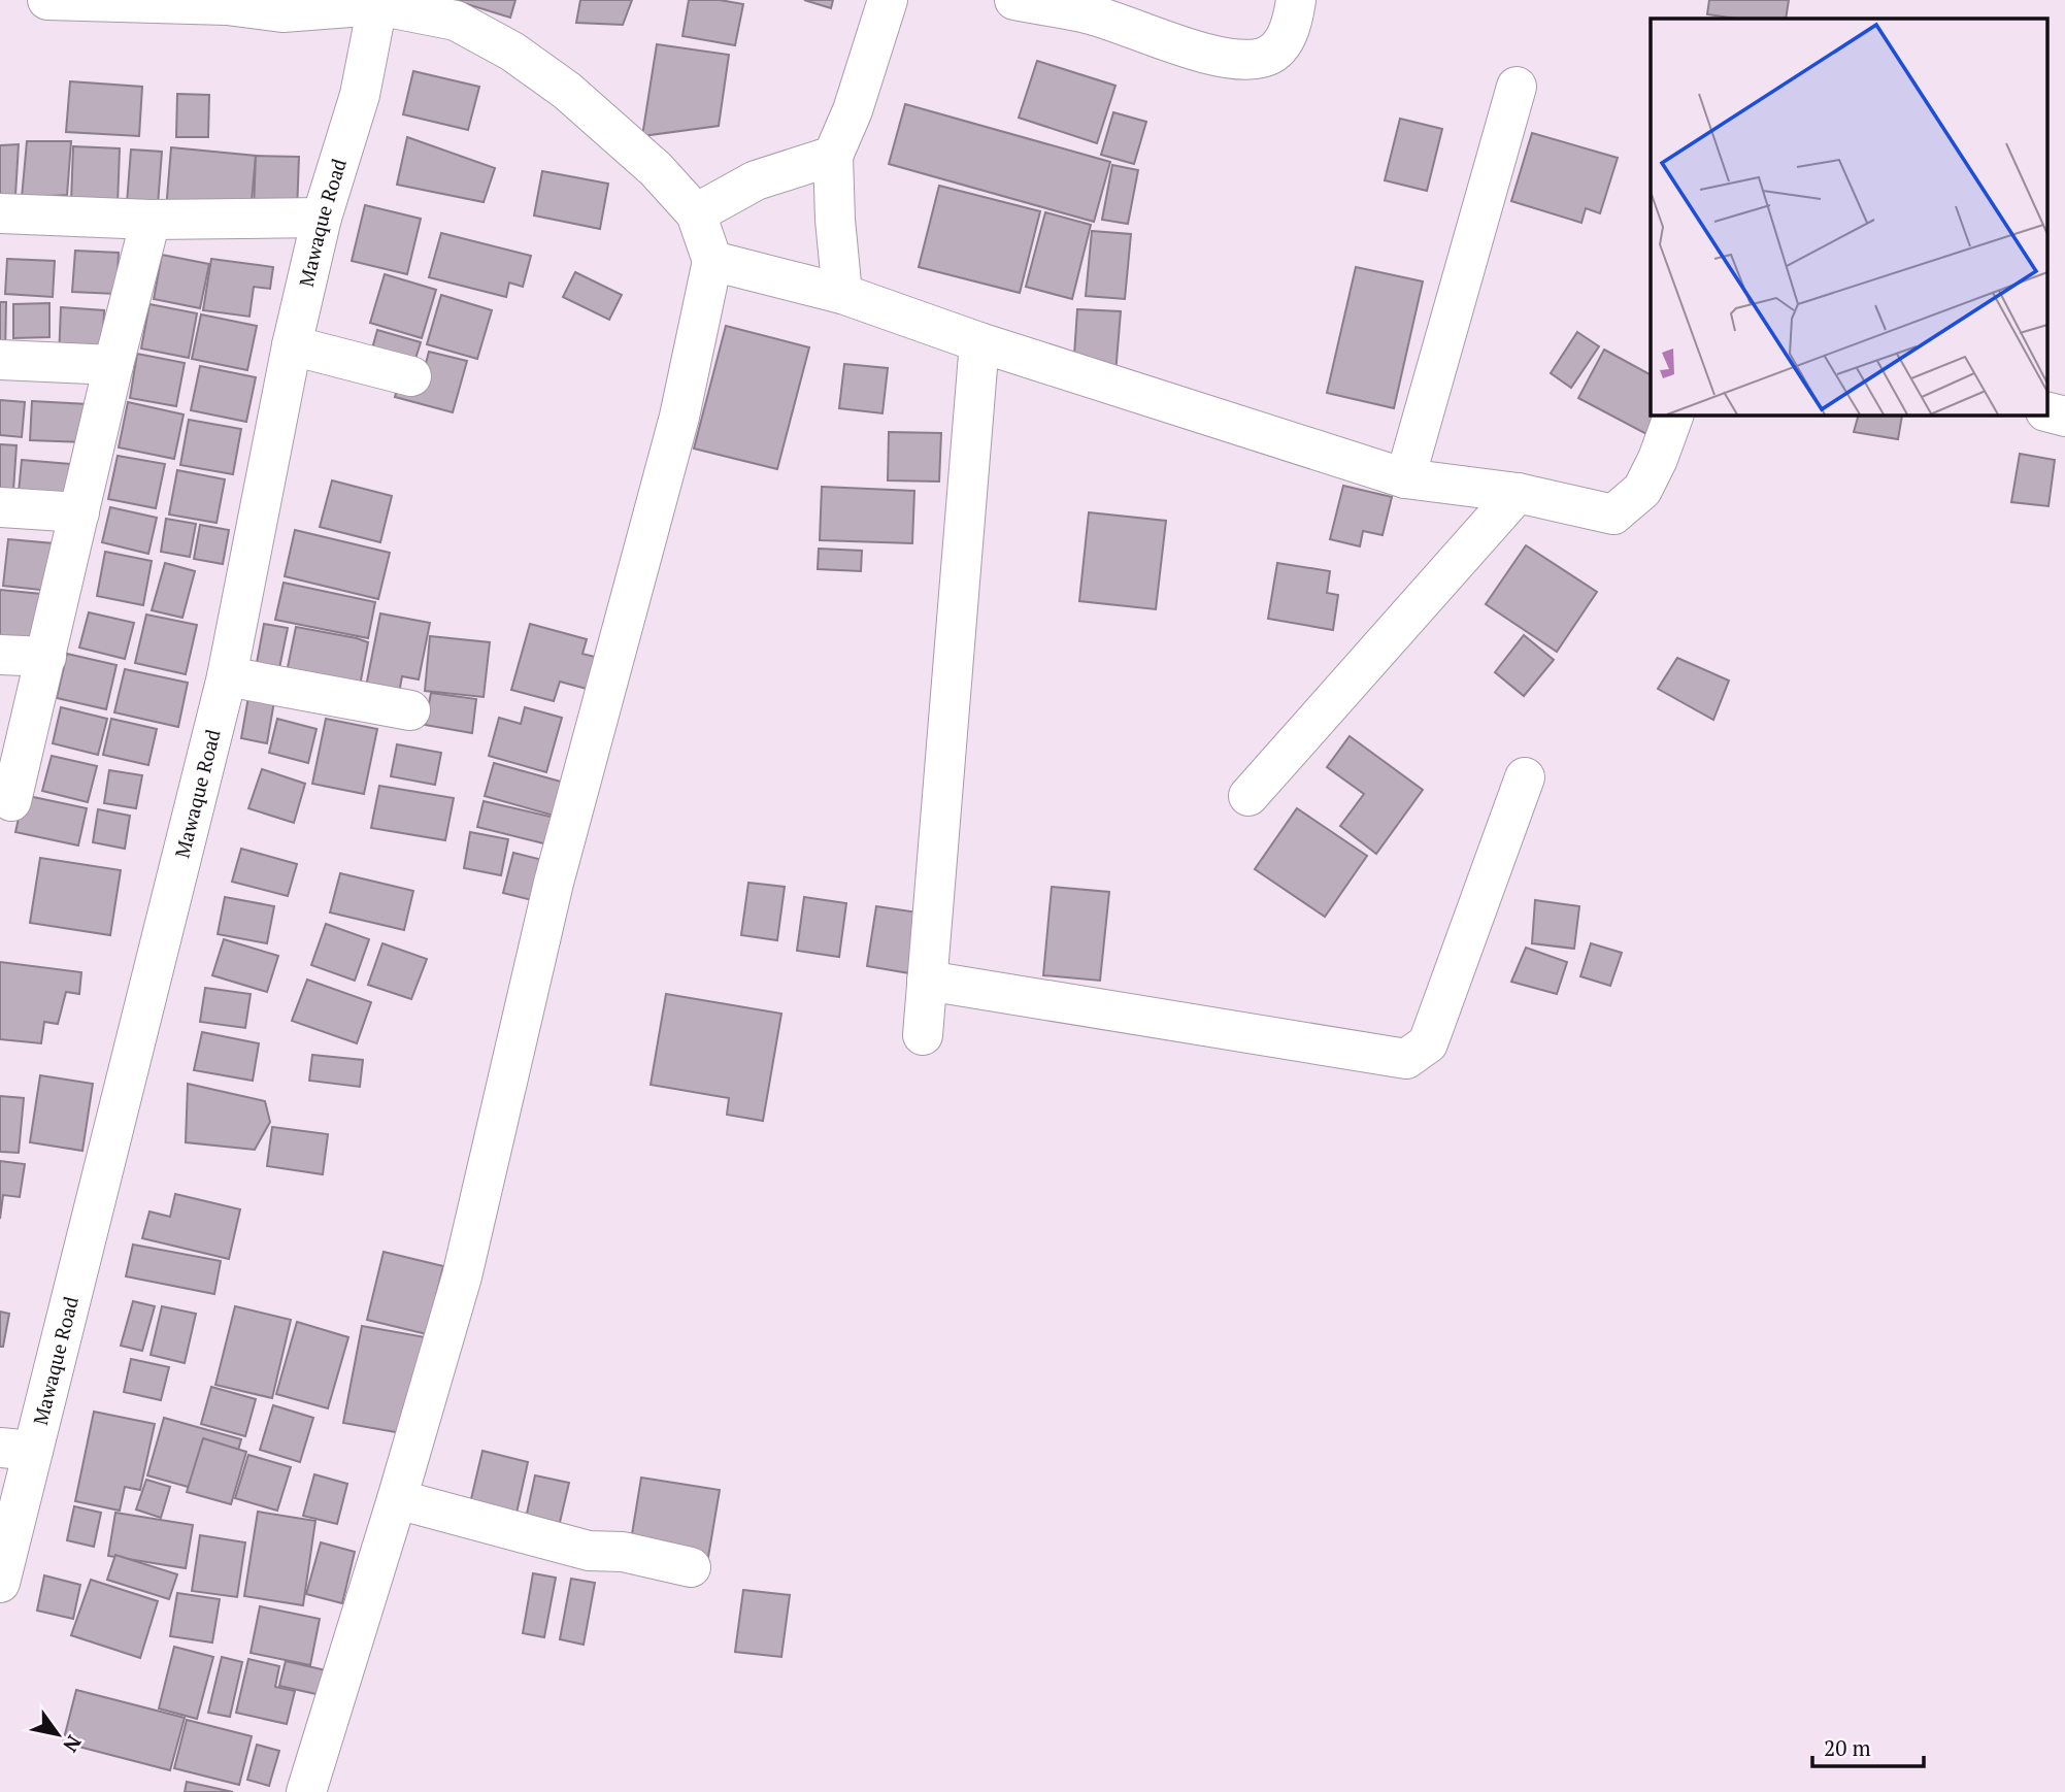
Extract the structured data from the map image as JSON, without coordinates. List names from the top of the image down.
{
  "streets": {
    "street": ["Mawaque Road"]
  },
  "scale_bar": "20 m",
  "north": "bottom right"
}
